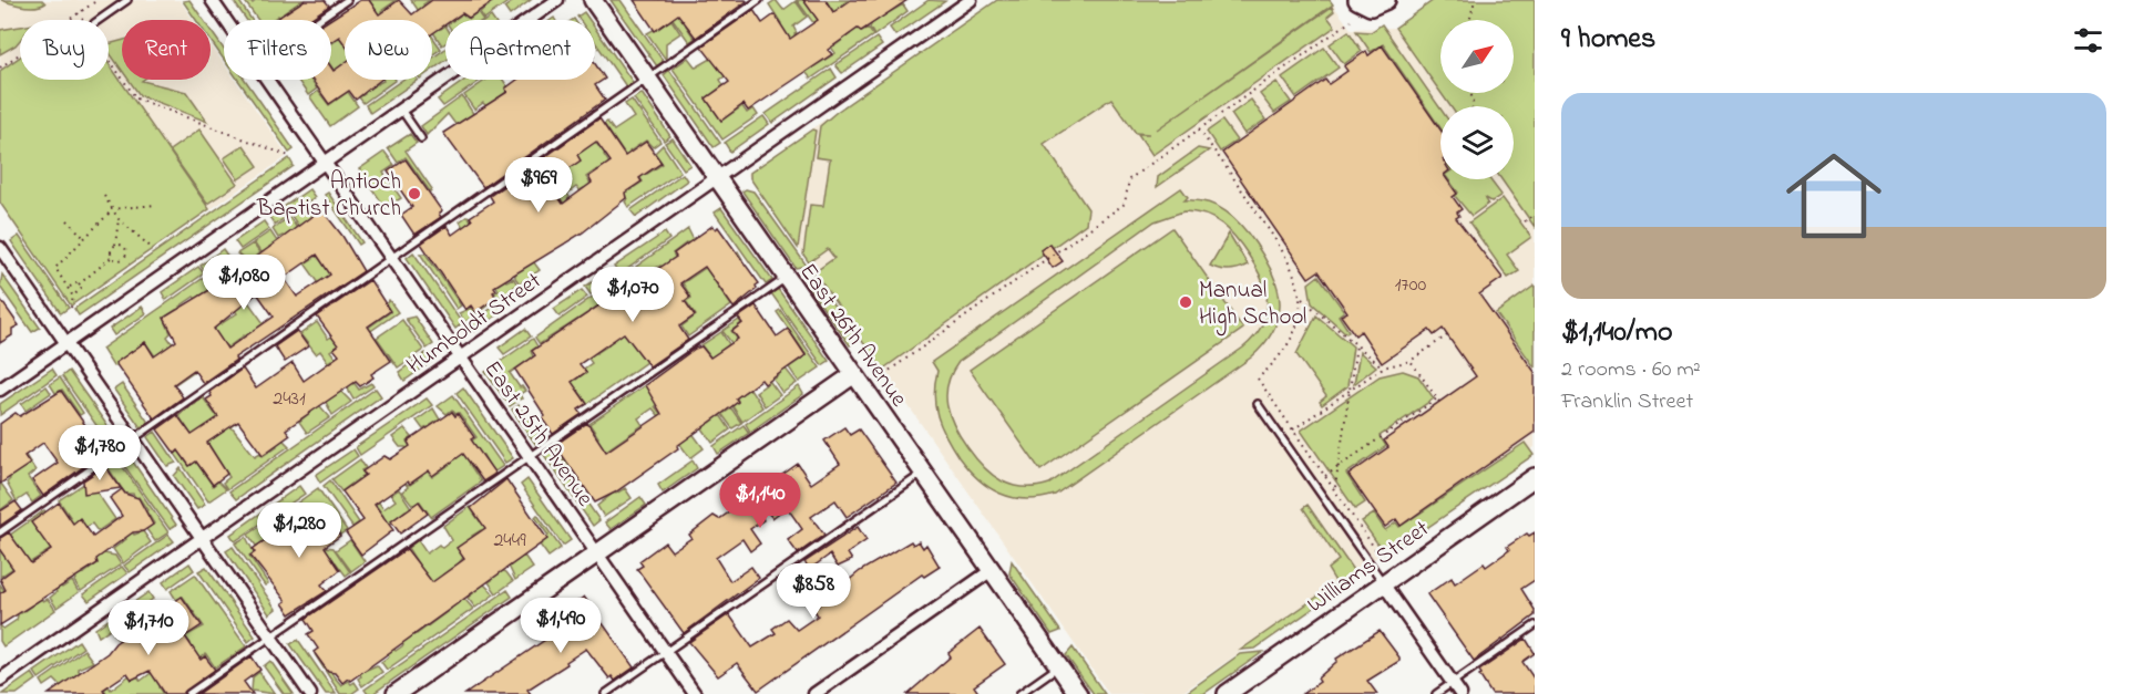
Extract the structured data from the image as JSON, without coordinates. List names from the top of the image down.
{
  "streets": {
    "street": [
      "Humboldt Street",
      "East 26th Avenue",
      "East 25th Avenue",
      "Williams Street"
    ]
  },
  "crossings": [
    ["Humboldt Street", "East 26th Avenue"],
    ["Humboldt Street", "East 25th Avenue"]
  ],
  "places": ["Antioch Baptist Church", "Manual High School"],
  "house_numbers": ["1700", "2431", "2449"],
  "north": "top right",
  "page": {
    "heading": "9 homes",
    "chip": [
      "Buy",
      "Rent",
      "Filters",
      "New",
      "Apartment"
    ],
    "list": [
      {
        "name": "$1,140/mo",
        "note": "2 rooms · 60 m² · Franklin Street"
      }
    ],
    "price": [
      "$969",
      "$1,080",
      "$1,070",
      "$1,780",
      "$1,140",
      "$1,280",
      "$858",
      "$1,490",
      "$1,710"
    ]
  }
}
